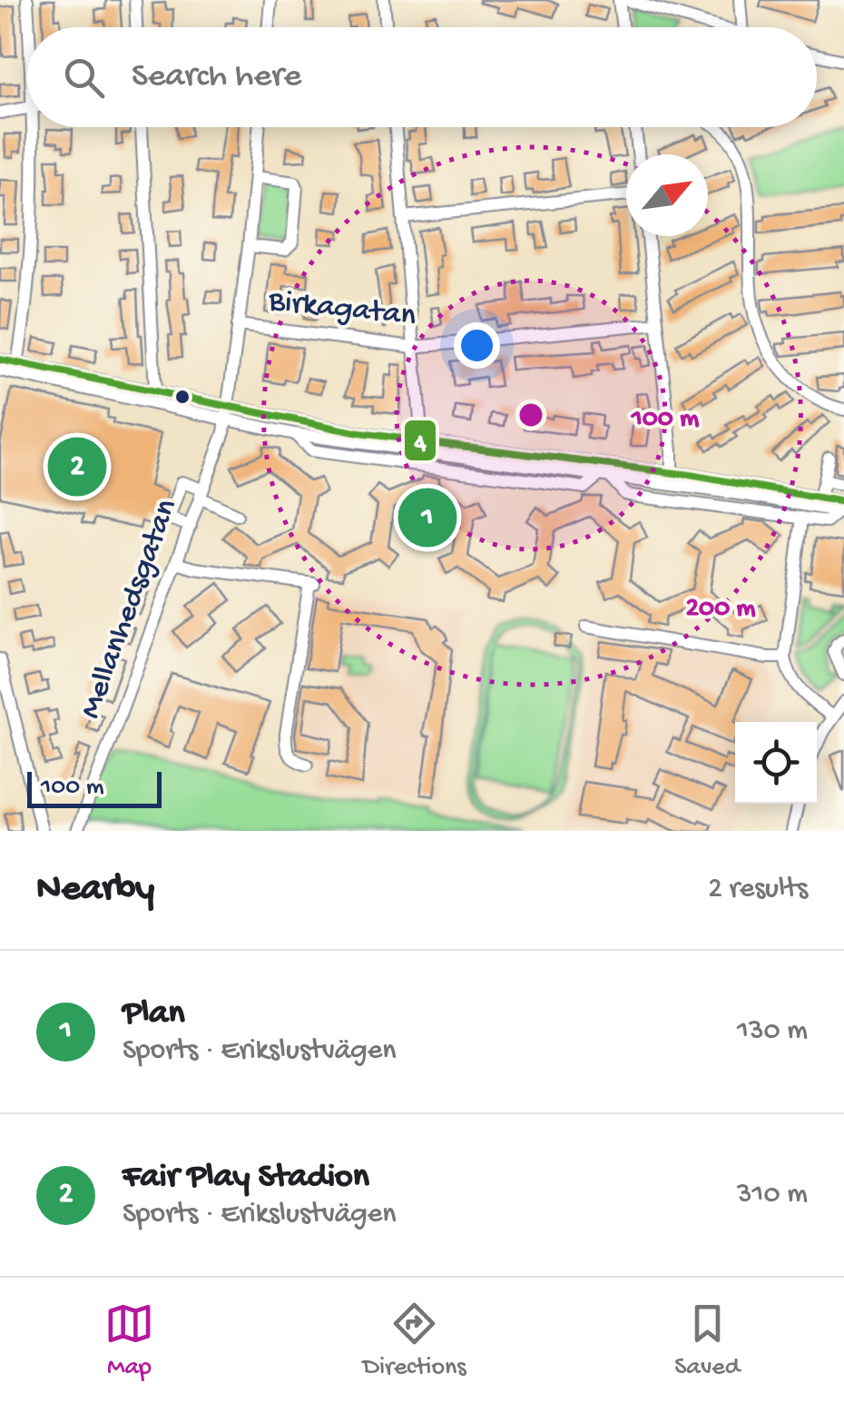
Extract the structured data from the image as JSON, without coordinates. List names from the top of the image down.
{
  "streets": {
    "street": ["Birkagatan", "Mellanhedsgatan"]
  },
  "crossings": [
    ["Birkagatan", "Mellanhedsgatan"]
  ],
  "lines": ["transit line 4"],
  "scale_bar": "100 m",
  "north": "top right",
  "page": {
    "search": "Search here",
    "pins": ["2", "1"],
    "scale": "100 m",
    "heading": ["Nearby", "2 results"],
    "list": [
      {
        "mark": "1",
        "name": "Plan",
        "note": "Sports · Erikslustvägen",
        "value": "130 m"
      },
      {
        "mark": "2",
        "name": "Fair Play Stadion",
        "note": "Sports · Erikslustvägen",
        "value": "310 m"
      }
    ],
    "nav": ["Map", "Directions", "Saved"]
  },
  "rings": ["100 m", "200 m"]
}
